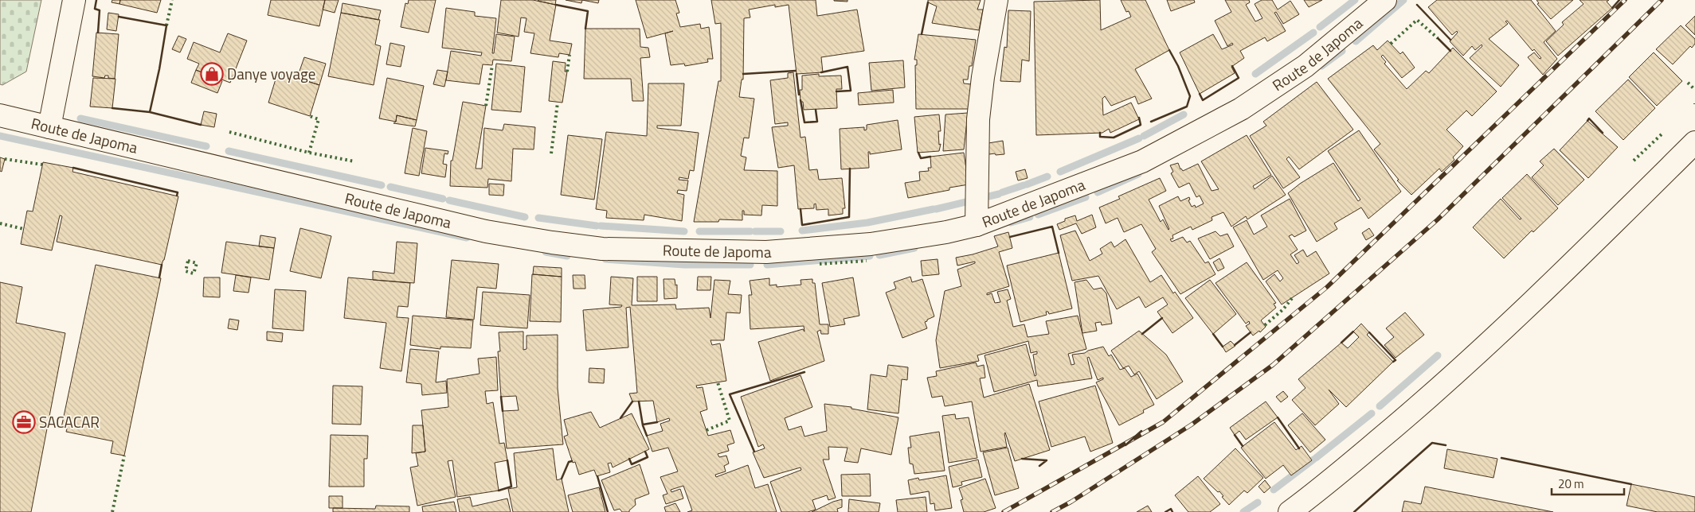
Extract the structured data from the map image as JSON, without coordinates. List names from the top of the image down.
{
  "streets": {
    "main road": ["Route de Japoma"]
  },
  "places": {
    "shop": ["Danye voyage"],
    "office": ["SACACAR"]
  },
  "scale_bar": "20 m"
}
